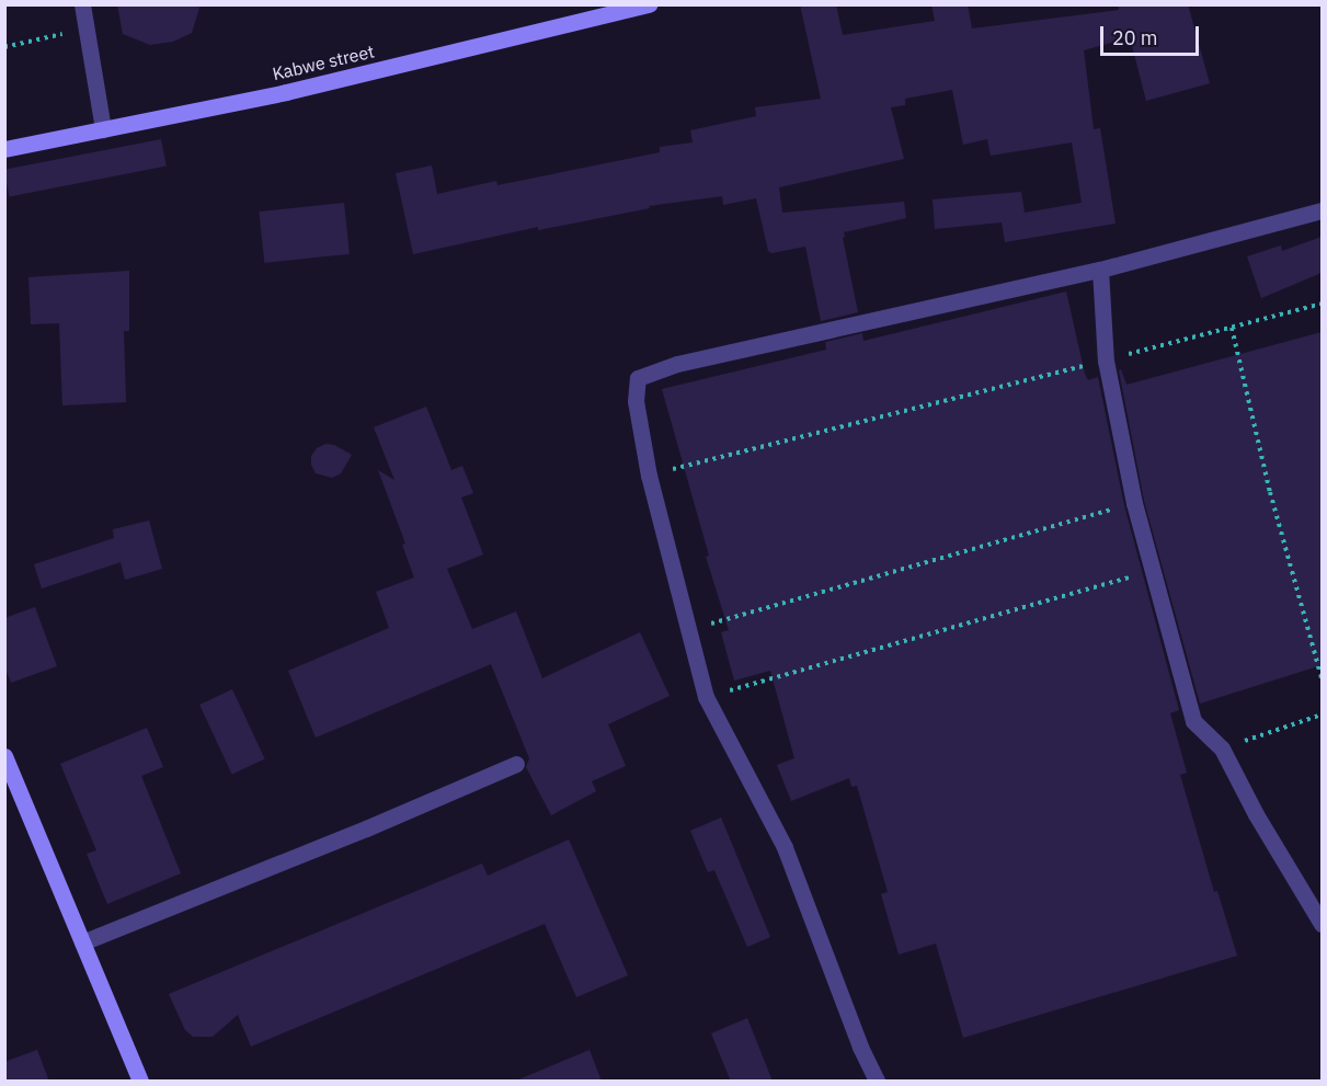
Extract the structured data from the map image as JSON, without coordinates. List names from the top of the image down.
{
  "streets": {
    "main road": ["Kabwe street"]
  },
  "scale_bar": "20 m"
}
